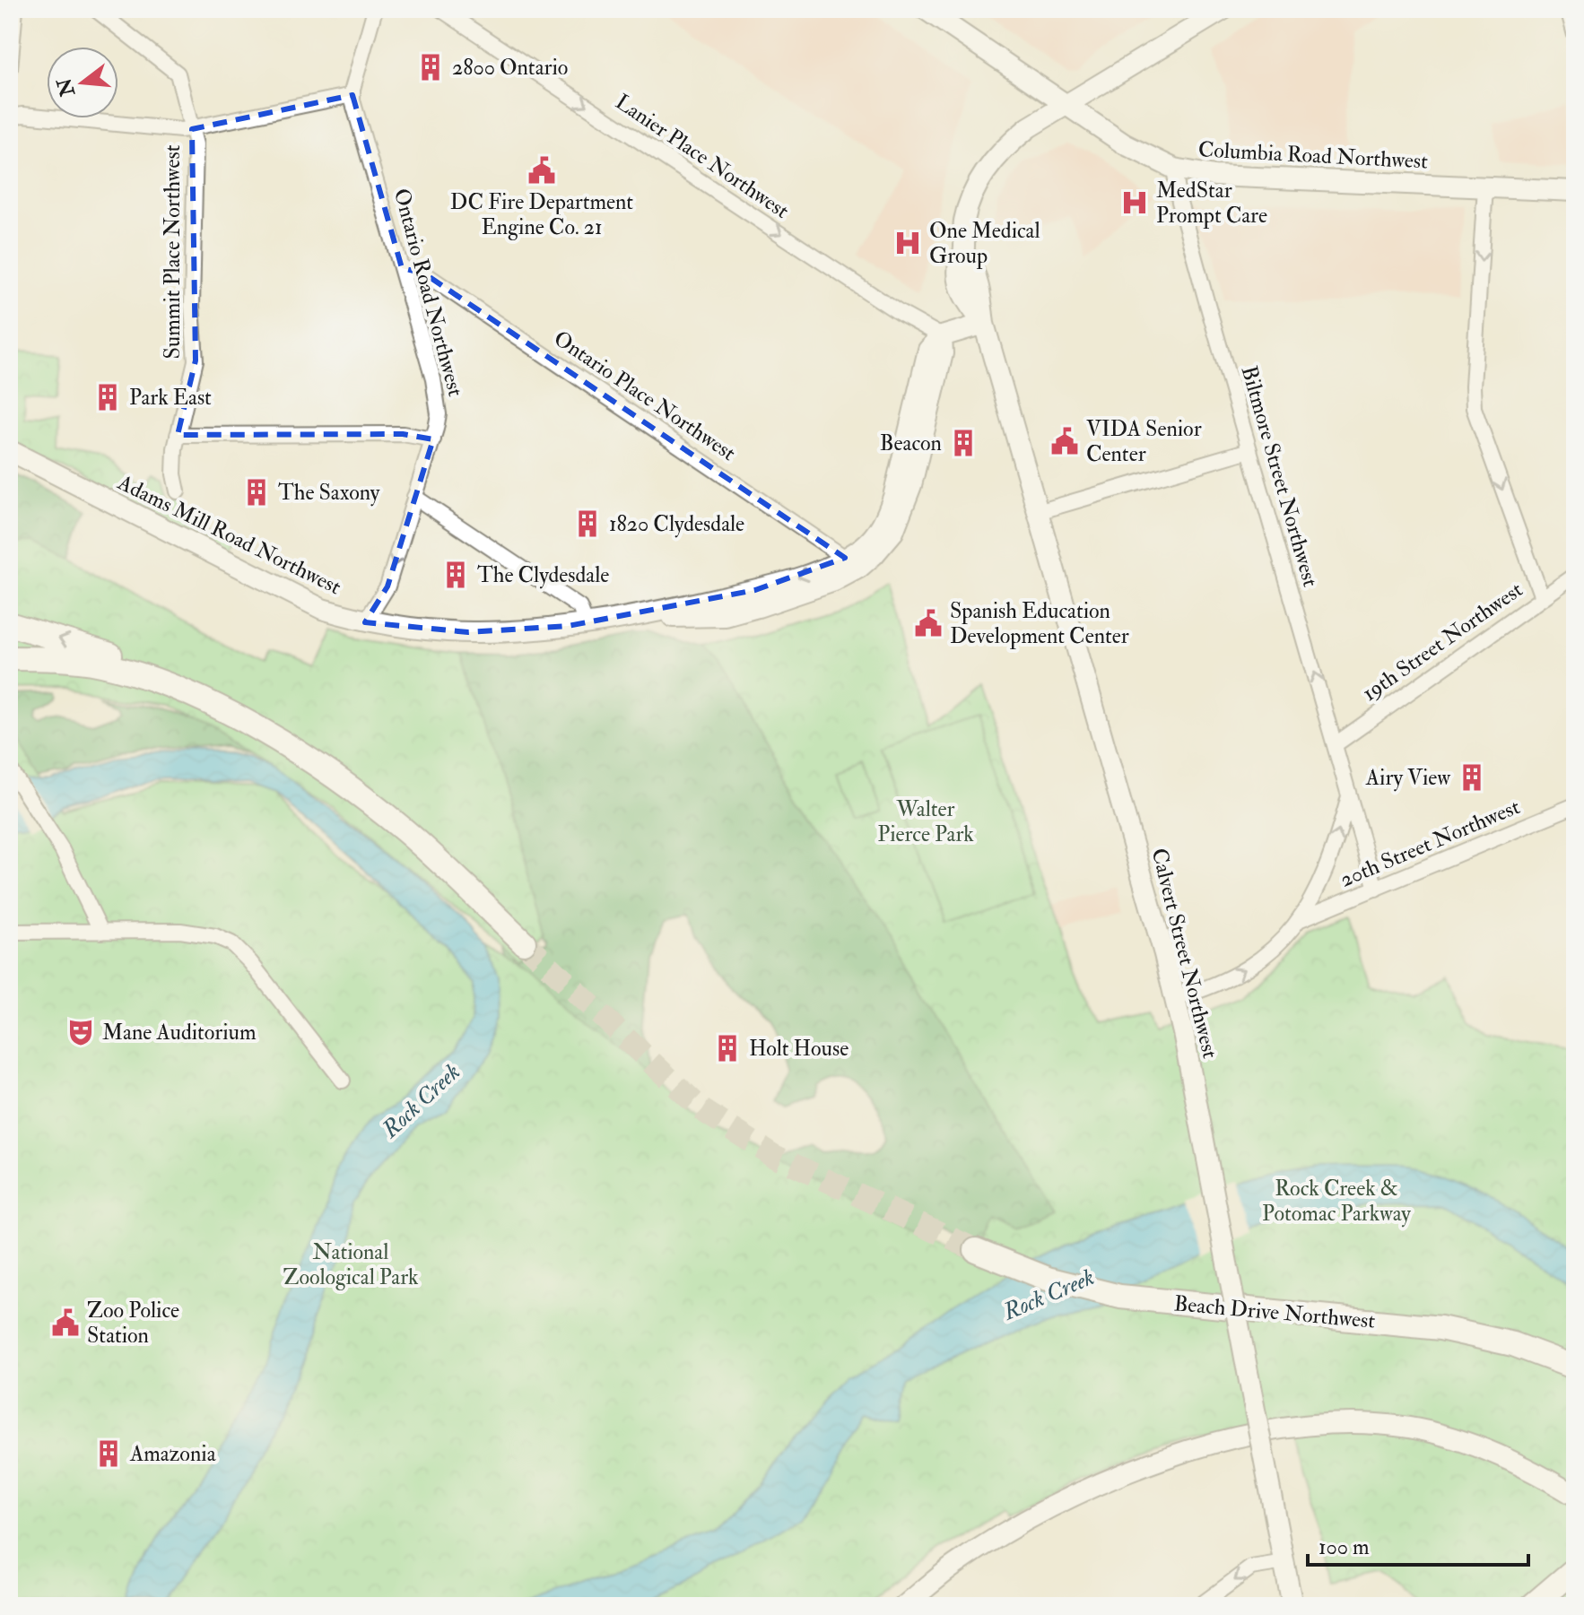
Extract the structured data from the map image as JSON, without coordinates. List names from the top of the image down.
{
  "streets": {
    "main road": [
      "Columbia Road Northwest",
      "Adams Mill Road Northwest",
      "Calvert Street Northwest",
      "Beach Drive Northwest"
    ],
    "street": [
      "Lanier Place Northwest",
      "Summit Place Northwest",
      "Ontario Road Northwest",
      "Ontario Place Northwest",
      "Biltmore Street Northwest",
      "19th Street Northwest",
      "20th Street Northwest"
    ]
  },
  "crossings": [
    ["Columbia Road Northwest", "Biltmore Street Northwest"],
    ["Lanier Place Northwest", "Adams Mill Road Northwest"],
    ["Ontario Road Northwest", "Ontario Place Northwest"],
    ["Ontario Road Northwest", "Adams Mill Road Northwest"],
    ["Ontario Place Northwest", "Adams Mill Road Northwest"],
    ["Biltmore Street Northwest", "19th Street Northwest"],
    ["Biltmore Street Northwest", "20th Street Northwest"]
  ],
  "one_way": ["Lanier Place Northwest", "Biltmore Street Northwest"],
  "water": ["Rock Creek"],
  "parks": ["Walter Pierce Park", "Rock Creek & Potomac Parkway", "National Zoological Park"],
  "places": {
    "building": [
      "2800 Ontario",
      "Park East",
      "Beacon",
      "The Saxony",
      "1820 Clydesdale",
      "The Clydesdale",
      "Airy View",
      "Holt House",
      "Amazonia"
    ],
    "public building": [
      "DC Fire Department Engine Co. 21",
      "VIDA Senior Center",
      "Spanish Education Development Center",
      "Zoo Police Station"
    ],
    "hospital": ["MedStar Prompt Care", "One Medical Group"],
    "theatre": ["Mane Auditorium"]
  },
  "scale_bar": "100 m",
  "north": "left"
}
